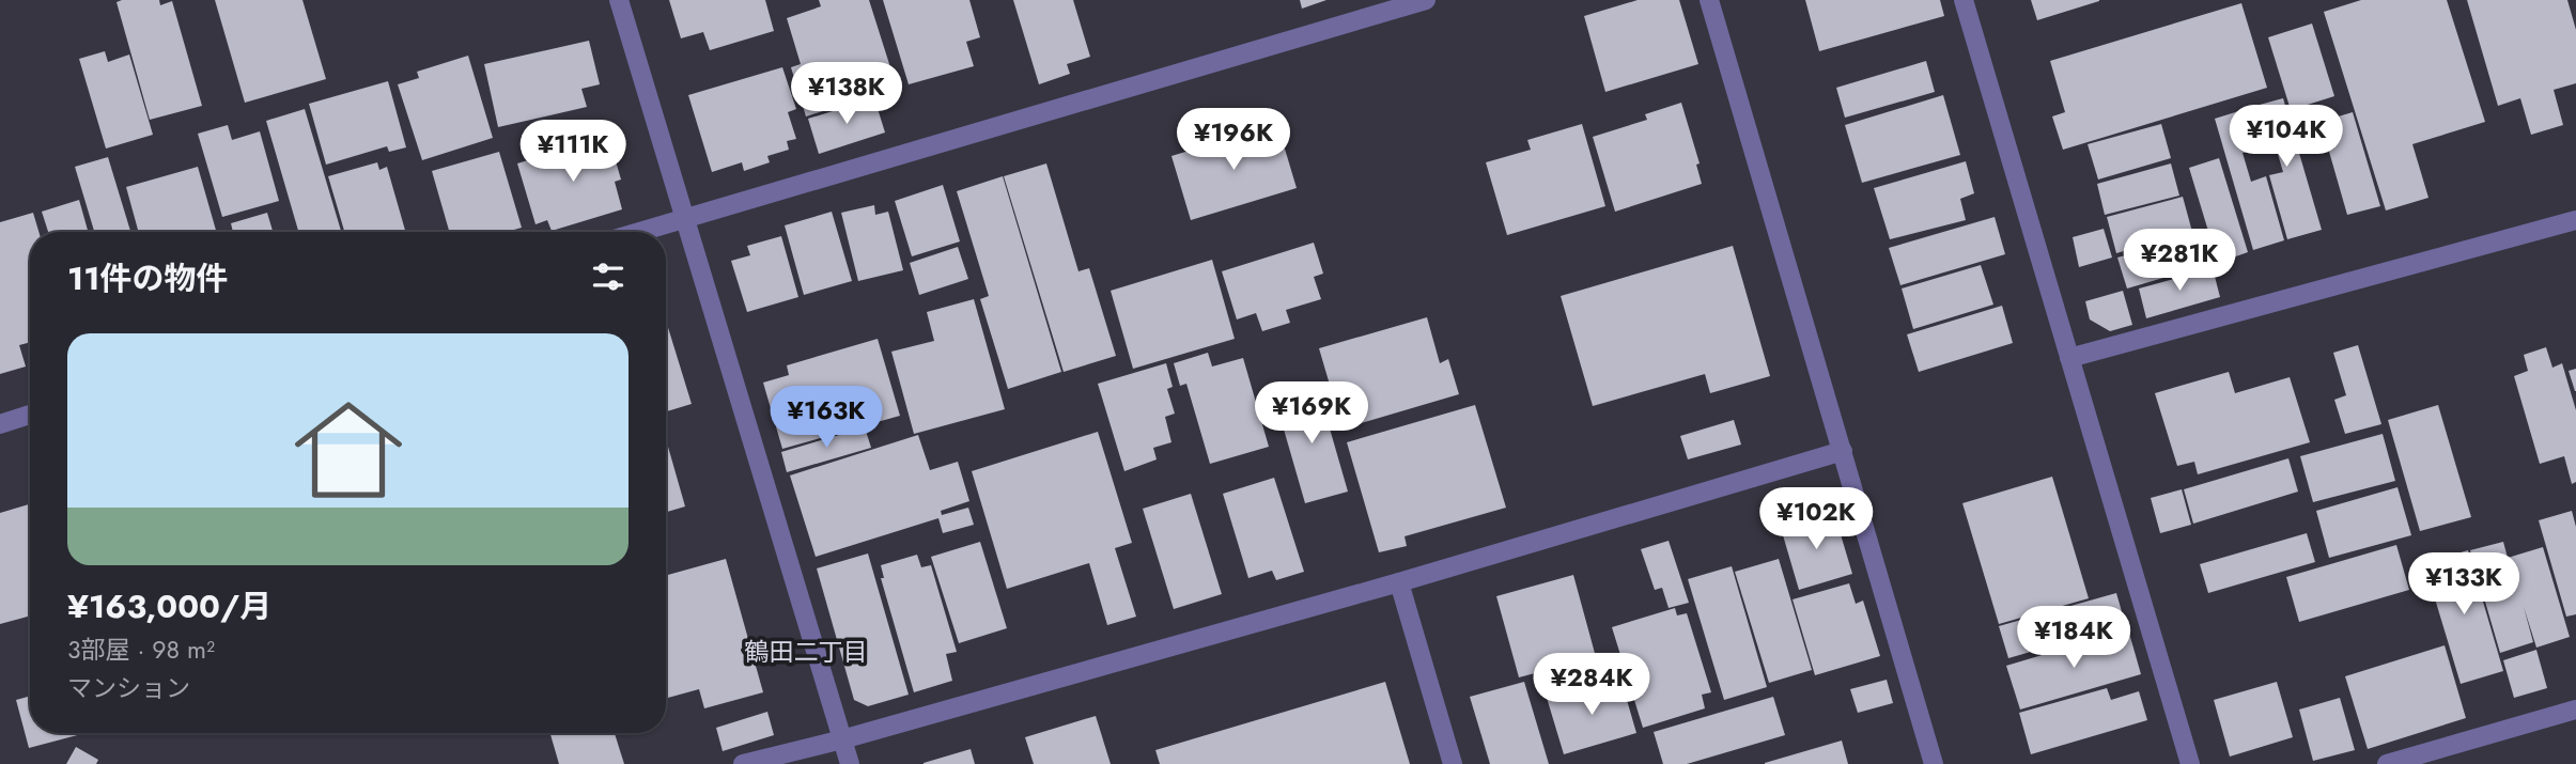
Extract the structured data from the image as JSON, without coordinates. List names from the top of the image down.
{
  "districts": ["鶴田二丁目"],
  "page": {
    "price": [
      "¥138K",
      "¥104K",
      "¥196K",
      "¥111K",
      "¥281K",
      "¥169K",
      "¥163K",
      "¥102K",
      "¥133K",
      "¥184K",
      "¥284K"
    ],
    "heading": "11件の物件",
    "list": [
      {
        "name": "¥163,000/月",
        "note": "3部屋 · 98 m² · マンション"
      }
    ]
  }
}
